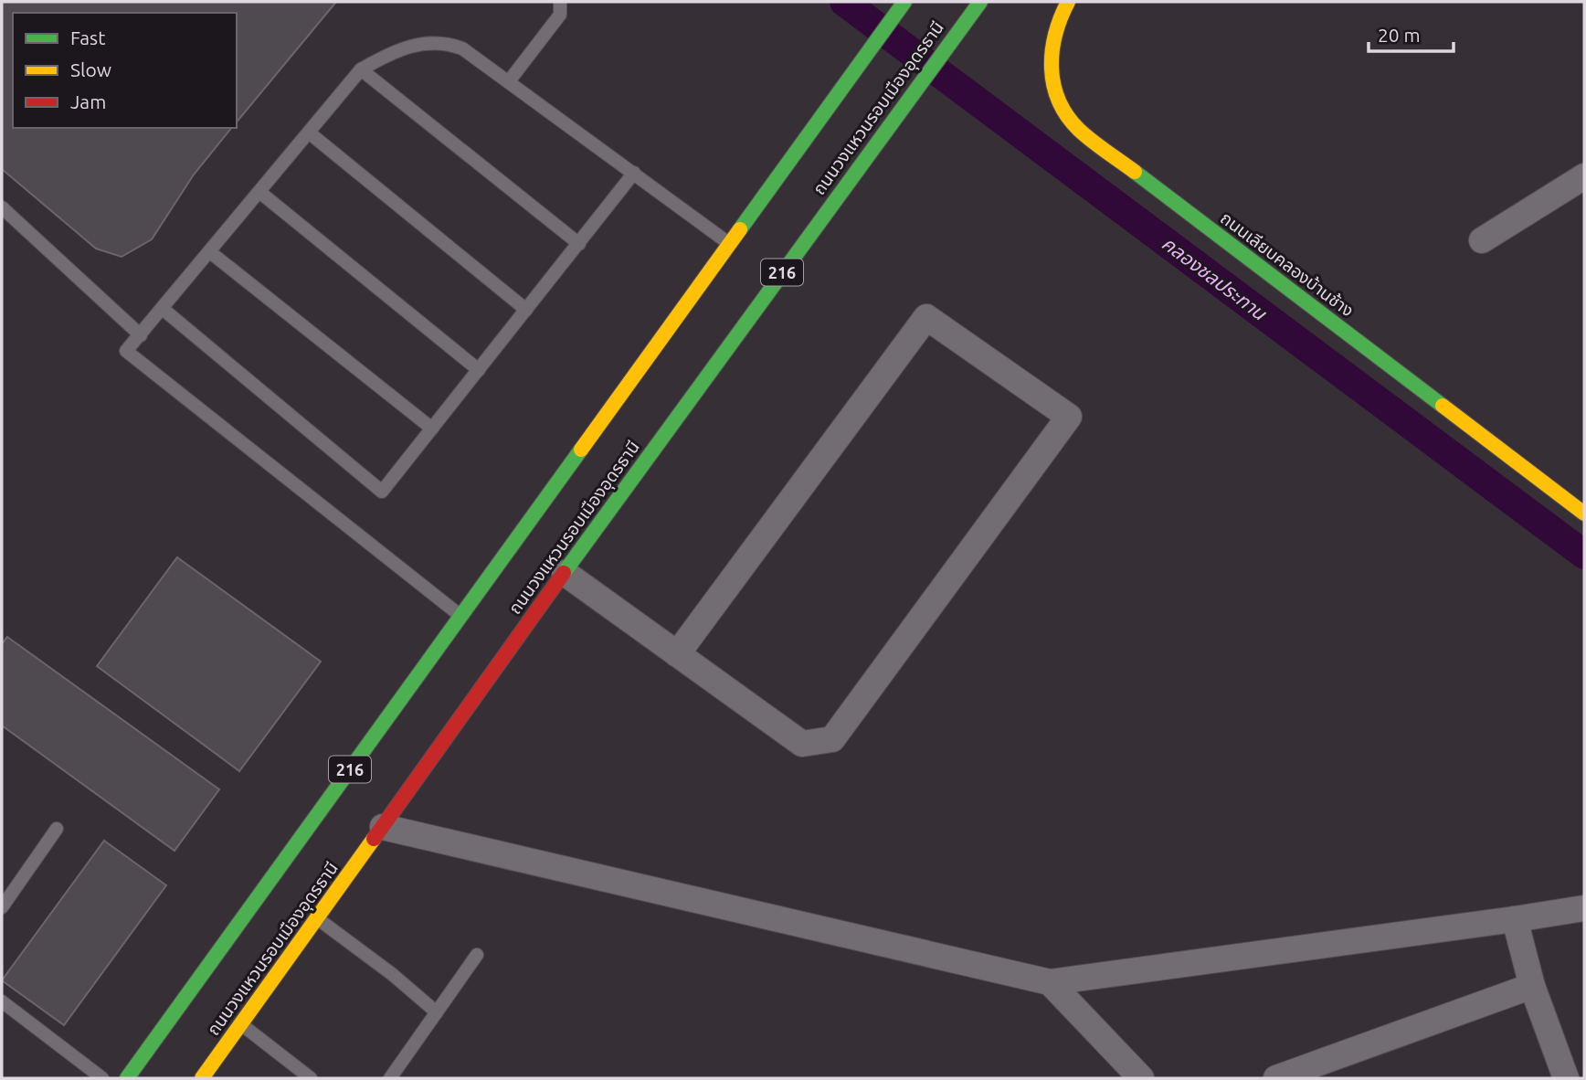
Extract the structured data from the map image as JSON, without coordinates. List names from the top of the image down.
{
  "streets": {
    "main road": ["ถนนวงแหวนรอบเมืองอุดรธานี", "ถนนเลียบคลองบ้านช้าง", "216"]
  },
  "water": ["คลองชลประทาน"],
  "legend": ["Fast", "Slow", "Jam"],
  "scale_bar": "20 m"
}
